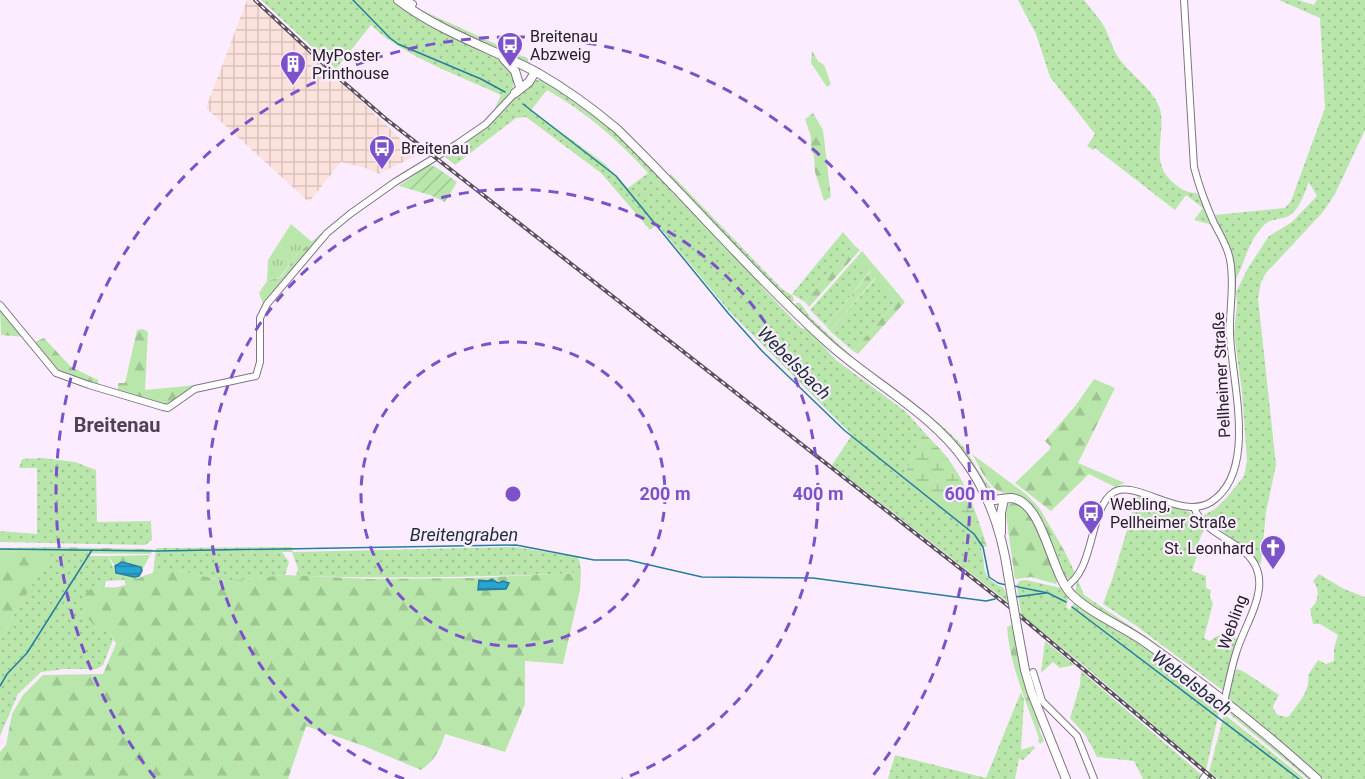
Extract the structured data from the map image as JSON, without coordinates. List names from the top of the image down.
{
  "streets": {
    "street": ["Pellheimer Straße", "Webling"]
  },
  "crossings": [
    ["Pellheimer Straße", "Webling"]
  ],
  "districts": ["Breitenau"],
  "water": ["Webelsbach", "Breitengraben"],
  "places": {
    "bus stop": ["Breitenau Abzweig", "Breitenau", "Webling, Pellheimer Straße"],
    "building": ["MyPoster Printhouse"],
    "church": ["St. Leonhard"]
  },
  "rings": ["200 m", "400 m", "600 m"]
}
